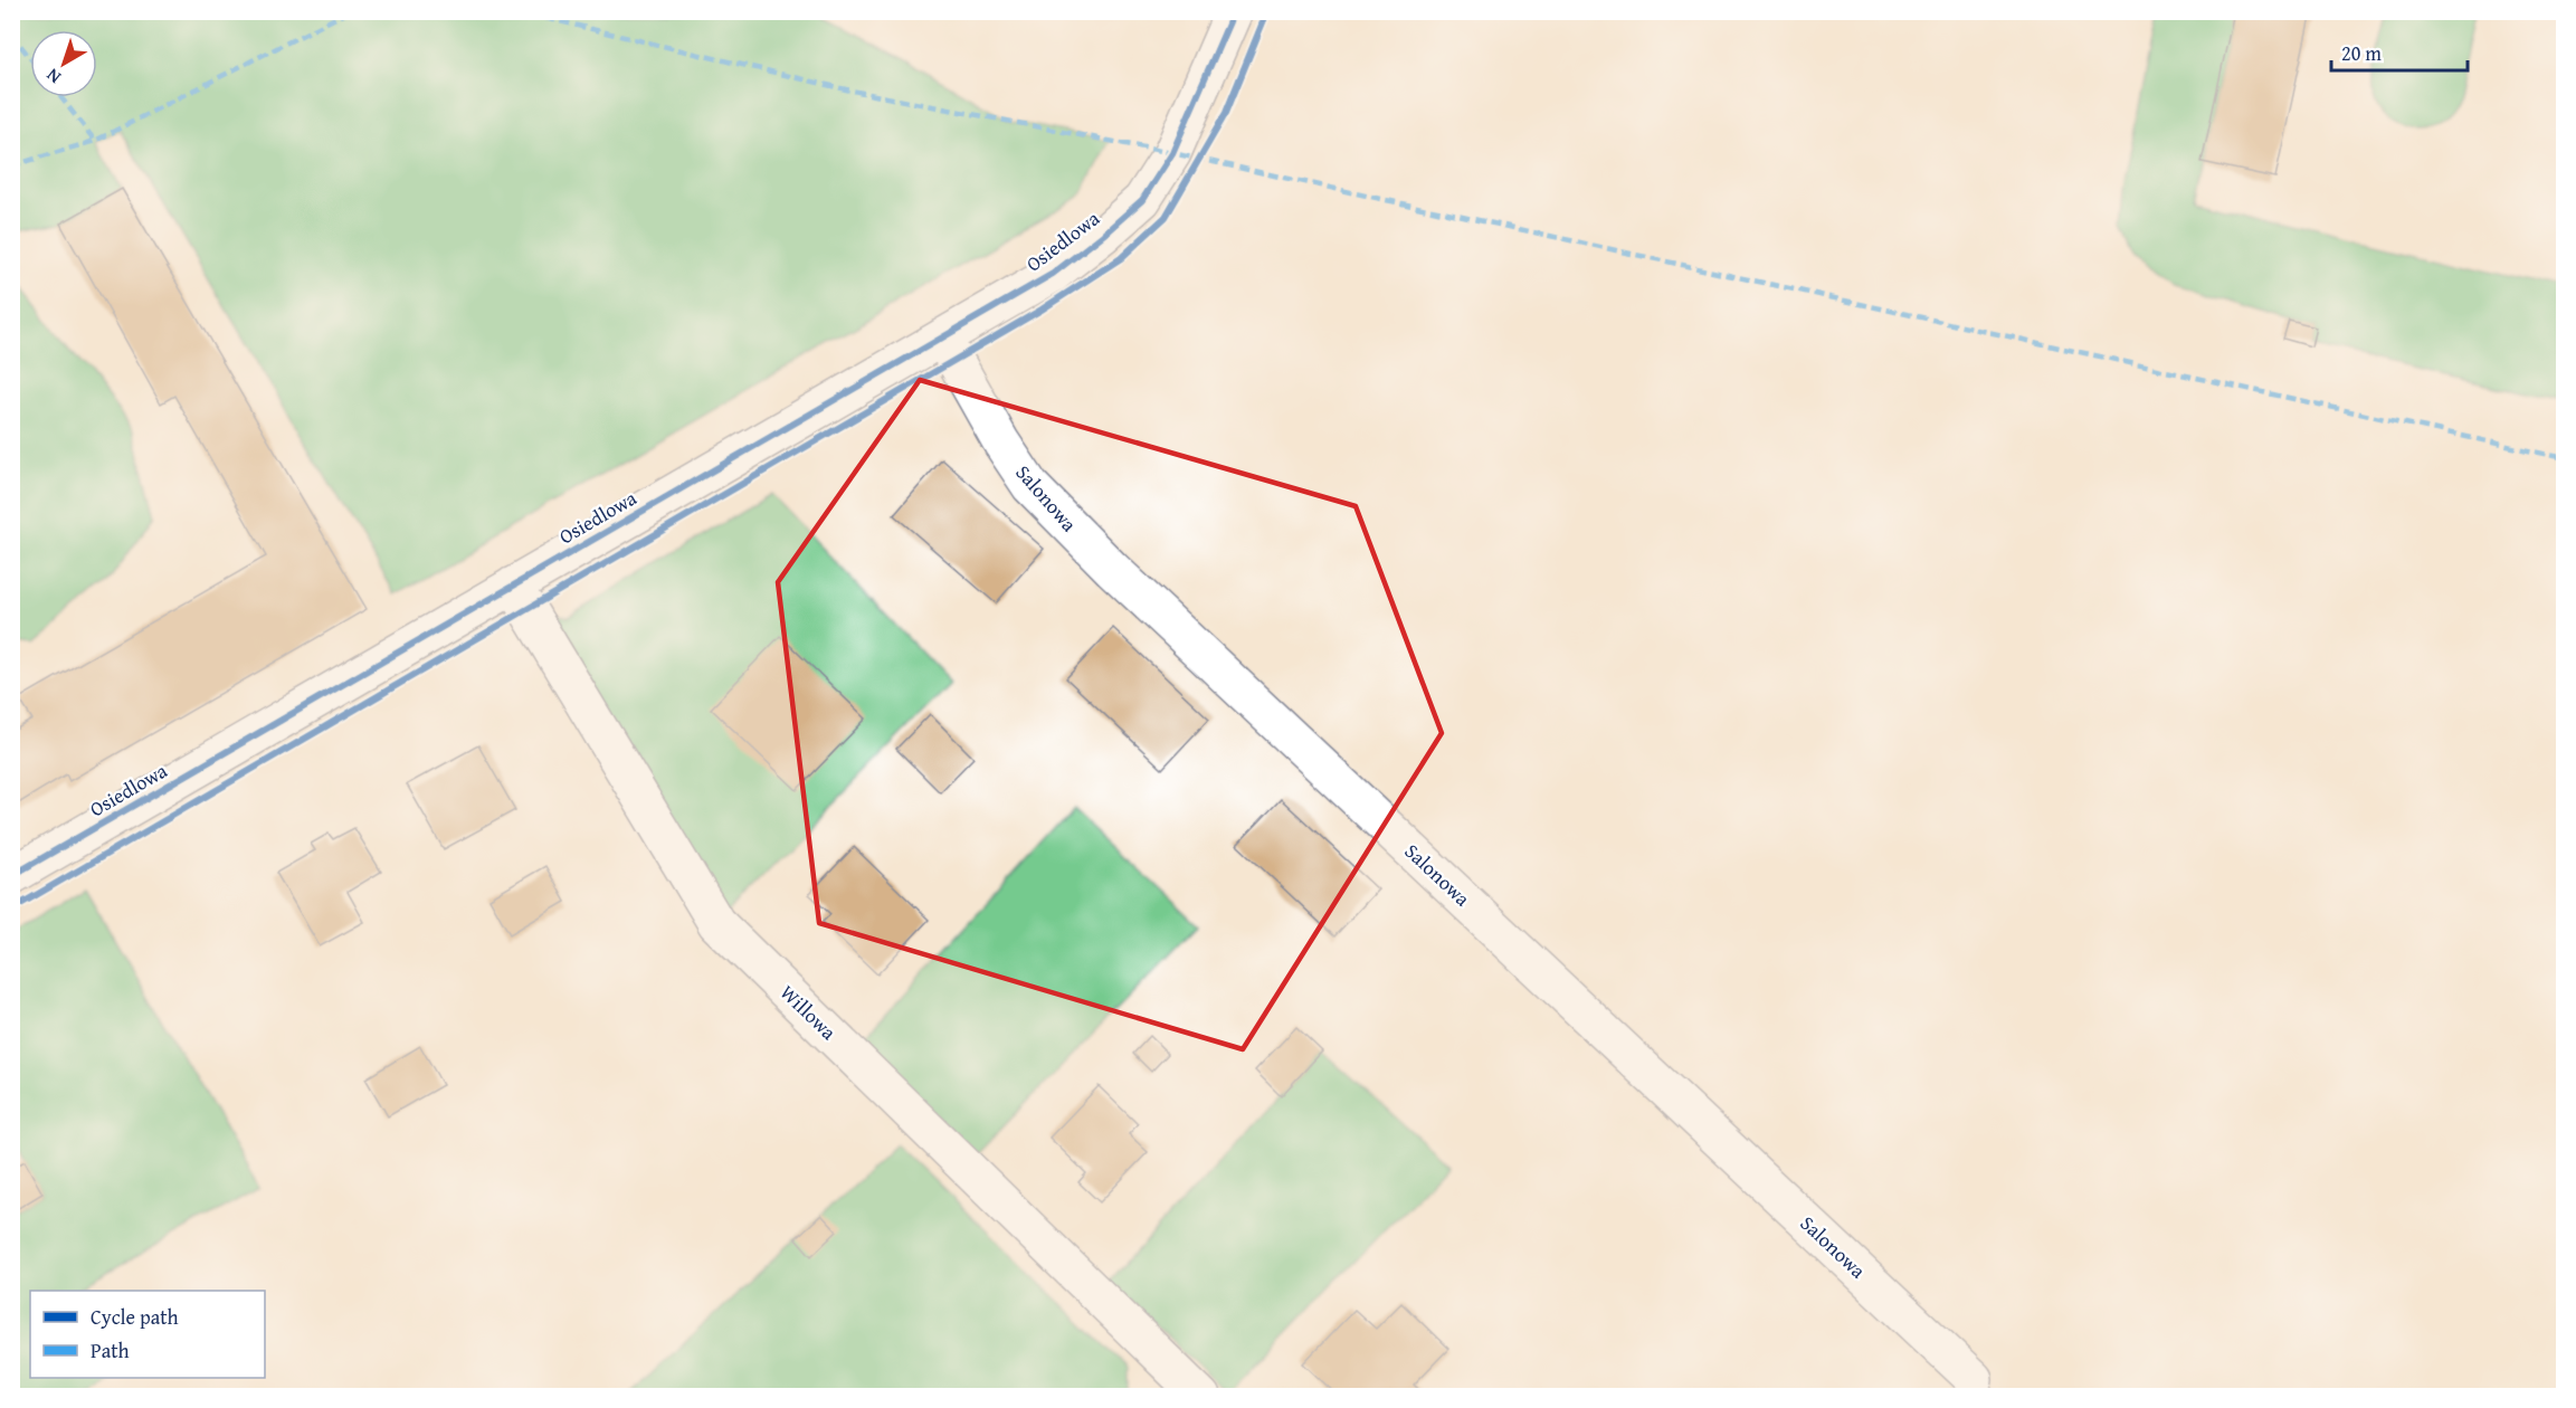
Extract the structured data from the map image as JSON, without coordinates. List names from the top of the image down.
{
  "streets": {
    "street": ["Osiedlowa", "Salonowa", "Willowa"]
  },
  "crossings": [
    ["Osiedlowa", "Salonowa"],
    ["Osiedlowa", "Willowa"]
  ],
  "legend": ["Cycle path", "Path"],
  "scale_bar": "20 m",
  "north": "bottom left"
}
